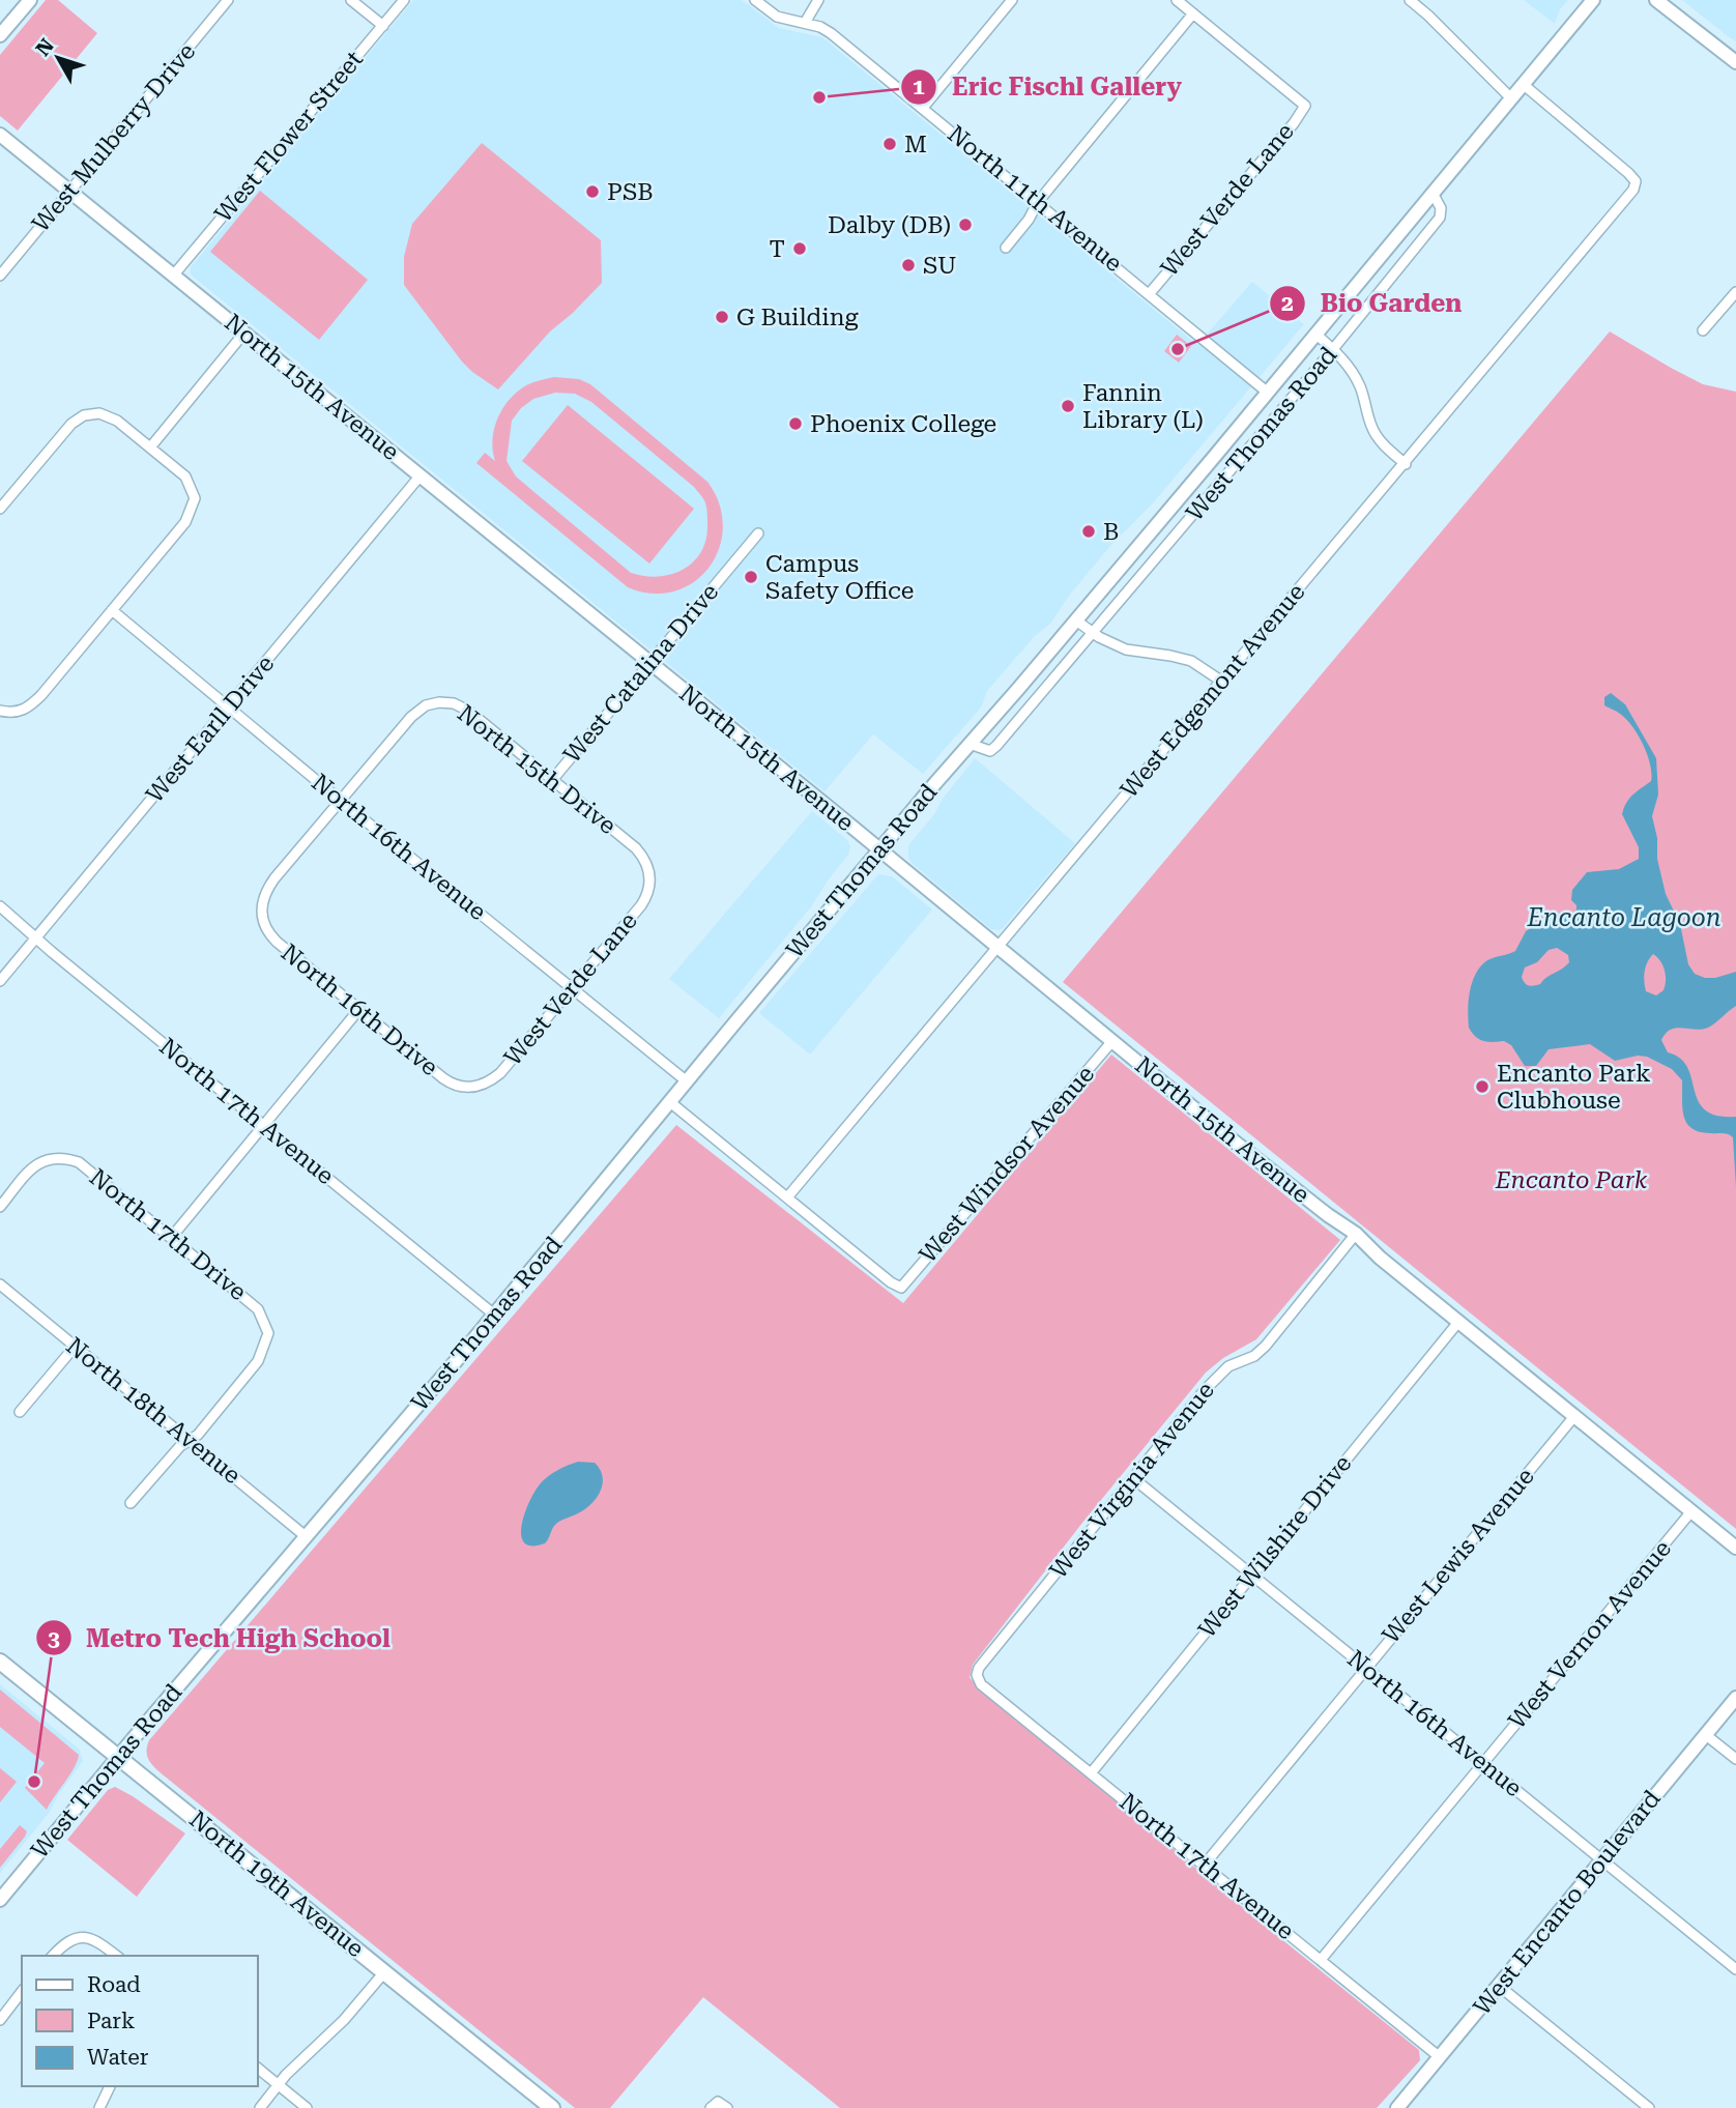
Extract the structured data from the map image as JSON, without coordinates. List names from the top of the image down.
{
  "streets": {
    "main road": ["North 19th Avenue"],
    "street": [
      "West Flower Street",
      "West Mulberry Drive",
      "North 11th Avenue",
      "West Verde Lane",
      "North 15th Avenue",
      "West Thomas Road",
      "West Catalina Drive",
      "West Edgemont Avenue",
      "West Earll Drive",
      "North 15th Drive",
      "North 16th Avenue",
      "North 16th Drive",
      "North 17th Avenue",
      "West Windsor Avenue",
      "North 17th Drive",
      "North 18th Avenue",
      "West Virginia Avenue",
      "West Wilshire Drive",
      "West Lewis Avenue",
      "West Vernon Avenue",
      "West Encanto Boulevard"
    ]
  },
  "crossings": [
    ["West Flower Street", "North 15th Avenue"],
    ["West Mulberry Drive", "North 15th Avenue"],
    ["North 11th Avenue", "West Verde Lane"],
    ["North 11th Avenue", "West Thomas Road"],
    ["West Verde Lane", "North 15th Drive"],
    ["West Verde Lane", "North 16th Avenue"],
    ["West Verde Lane", "North 16th Drive"],
    ["North 15th Avenue", "West Thomas Road"],
    ["North 15th Avenue", "West Catalina Drive"],
    ["North 15th Avenue", "West Edgemont Avenue"],
    ["North 15th Avenue", "West Earll Drive"],
    ["North 15th Avenue", "West Windsor Avenue"],
    ["North 15th Avenue", "West Virginia Avenue"],
    ["North 15th Avenue", "West Wilshire Drive"],
    ["North 15th Avenue", "West Lewis Avenue"],
    ["North 15th Avenue", "West Vernon Avenue"],
    ["West Thomas Road", "West Edgemont Avenue"],
    ["West Thomas Road", "North 16th Avenue"],
    ["West Thomas Road", "North 17th Avenue"],
    ["West Thomas Road", "North 18th Avenue"],
    ["West Thomas Road", "North 19th Avenue"],
    ["West Catalina Drive", "North 15th Drive"],
    ["West Edgemont Avenue", "West Windsor Avenue"],
    ["West Earll Drive", "North 16th Avenue"],
    ["West Earll Drive", "North 17th Avenue"],
    ["North 15th Drive", "North 16th Avenue"],
    ["North 15th Drive", "North 16th Drive"],
    ["North 16th Avenue", "North 16th Drive"],
    ["North 16th Avenue", "West Virginia Avenue"],
    ["North 16th Avenue", "West Wilshire Drive"],
    ["North 16th Avenue", "West Lewis Avenue"],
    ["North 16th Avenue", "West Vernon Avenue"],
    ["North 16th Avenue", "West Encanto Boulevard"],
    ["North 17th Avenue", "West Virginia Avenue"],
    ["North 17th Avenue", "West Wilshire Drive"],
    ["North 17th Avenue", "West Lewis Avenue"],
    ["North 17th Avenue", "West Vernon Avenue"],
    ["North 17th Avenue", "West Encanto Boulevard"],
    ["North 17th Drive", "North 18th Avenue"]
  ],
  "water": ["Encanto Lagoon"],
  "parks": ["Encanto Park"],
  "places": [
    "Eric Fischl Gallery",
    "M",
    "PSB",
    "Dalby (DB)",
    "T",
    "SU",
    "G Building",
    "Bio Garden",
    "Fannin Library (L)",
    "Phoenix College",
    "B",
    "Campus Safety Office",
    "Encanto Park Clubhouse",
    "Metro Tech High School"
  ],
  "legend": ["Road", "Park", "Water"],
  "north": "top left"
}
